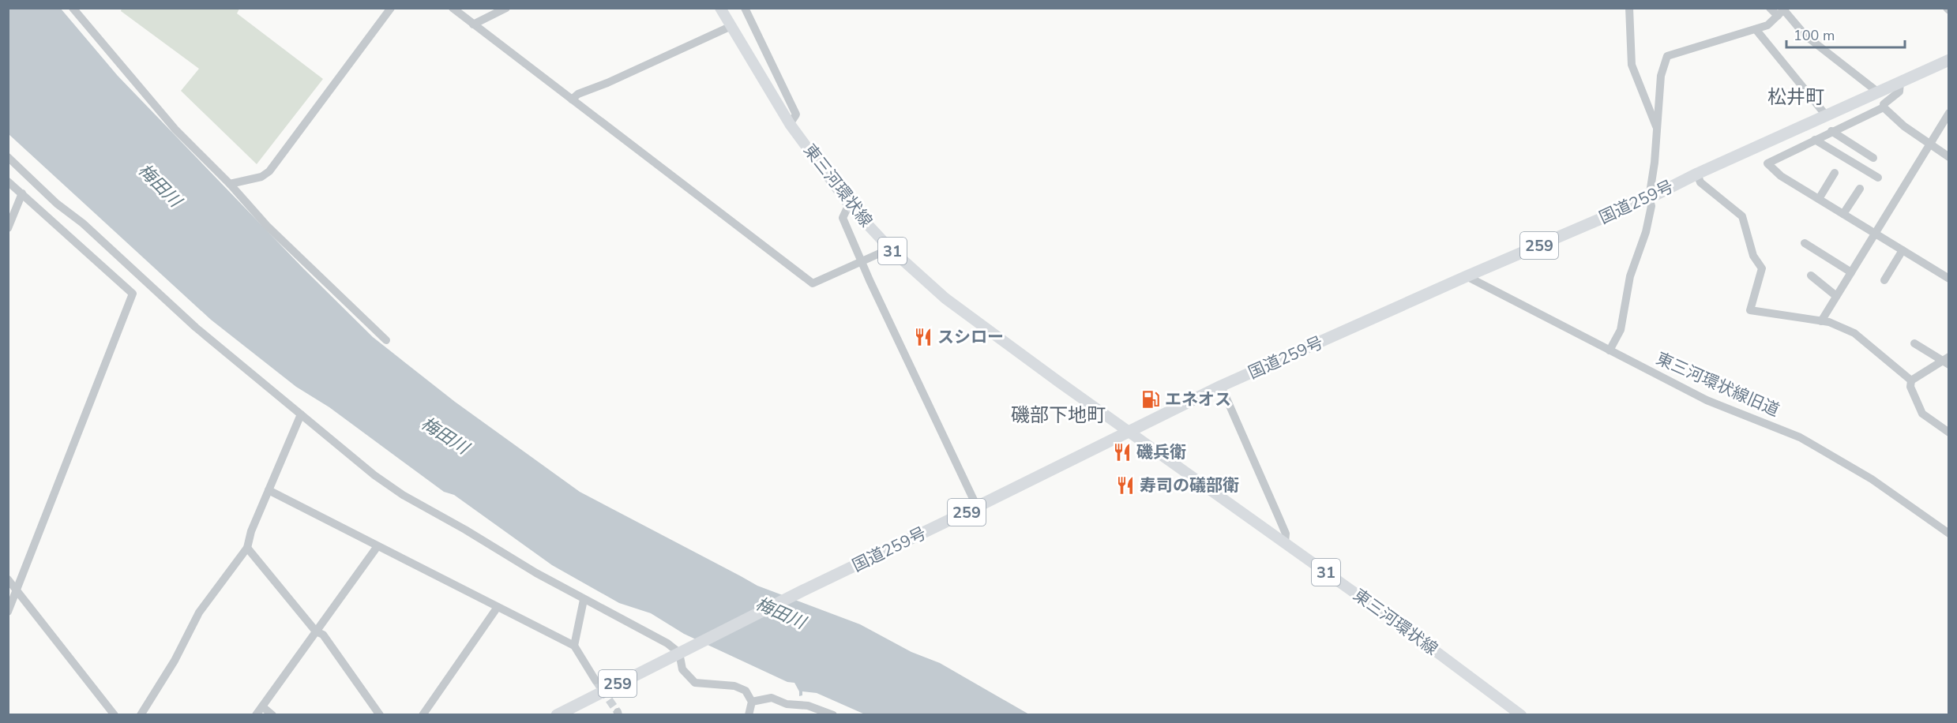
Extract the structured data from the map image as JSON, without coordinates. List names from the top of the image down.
{
  "streets": {
    "highway": ["国道259号", "259"],
    "main road": ["東三河環状線", "31"],
    "street": ["東三河環状線旧道"]
  },
  "crossings": [
    ["東三河環状線", "国道259号"],
    ["国道259号", "東三河環状線旧道"]
  ],
  "districts": ["松井町", "磯部下地町"],
  "water": ["梅田川"],
  "places": {
    "restaurant": ["スシロー", "磯兵衛", "寿司の礒部衛"],
    "fuel station": ["エネオス"]
  },
  "scale_bar": "100 m"
}
